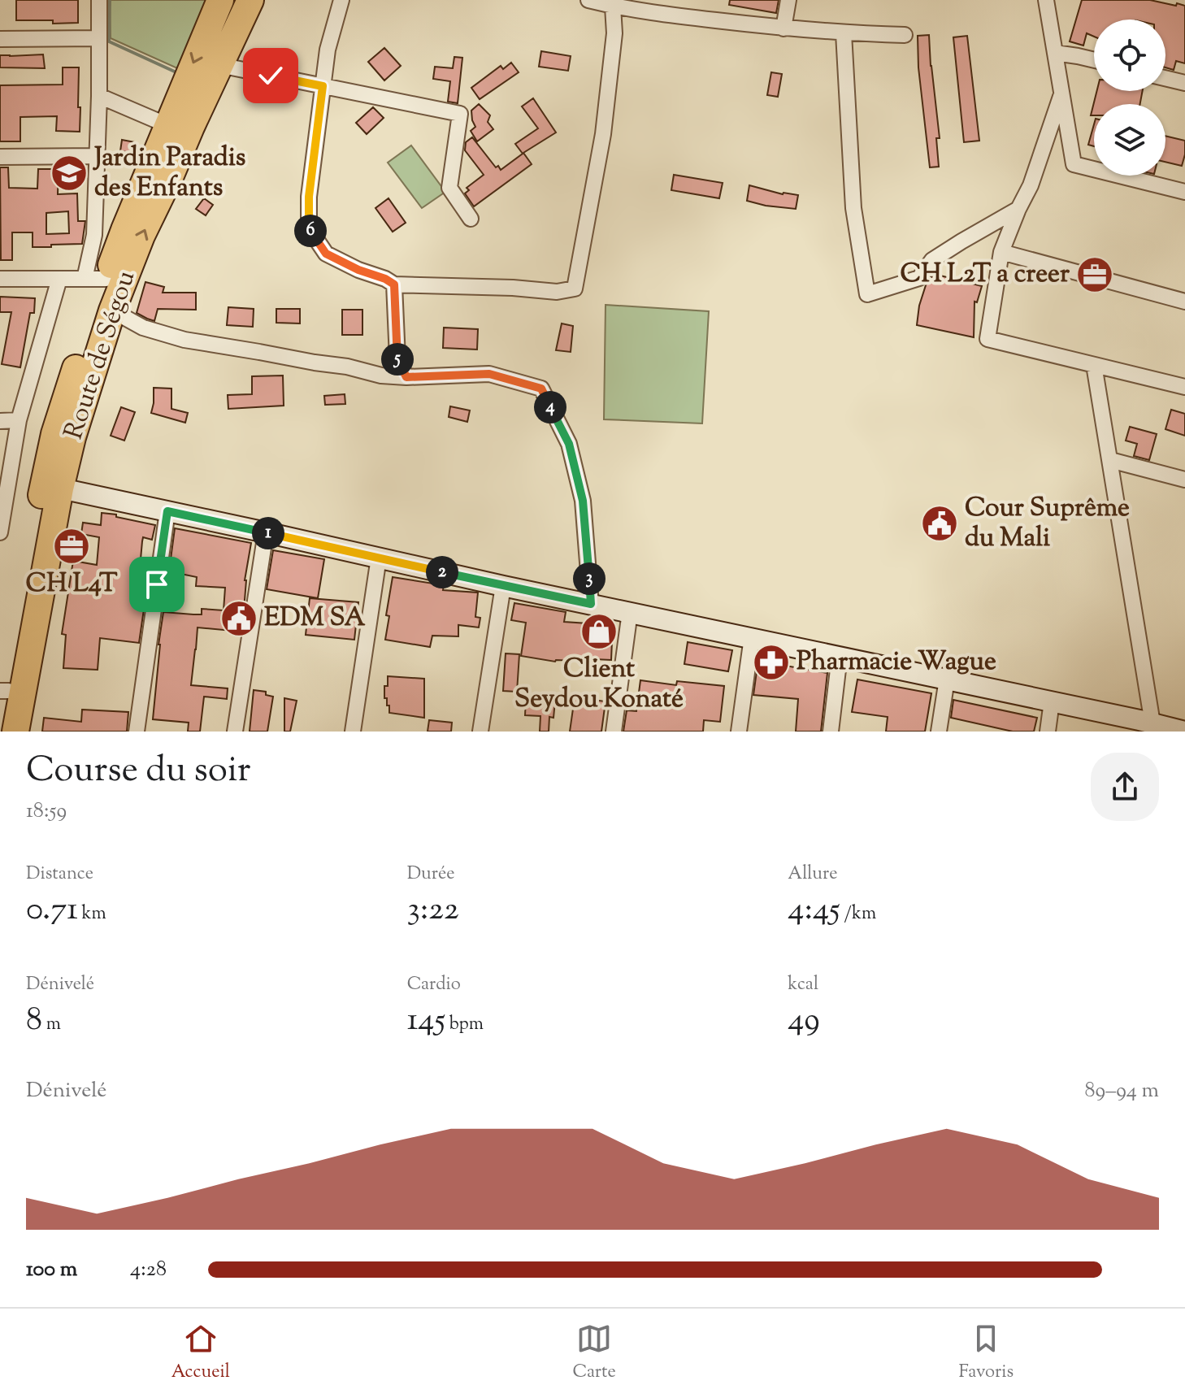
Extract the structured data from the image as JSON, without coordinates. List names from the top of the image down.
{
  "streets": {
    "highway": ["Route de Ségou"]
  },
  "places": {
    "school or university": ["Jardin Paradis des Enfants"],
    "office": ["CH L2T a creer", "CH L4T"],
    "public building": ["Cour Suprême du Mali", "EDM SA"],
    "shop": ["Client Seydou Konaté"],
    "pharmacy": ["Pharmacie Wague"]
  },
  "page": {
    "pins": [
      "6",
      "5",
      "4",
      "1",
      "2",
      "3"
    ],
    "heading": ["Course du soir", "18:59"],
    "stats": [
      ["Distance", "0.71 km"],
      ["Durée", "3:22"],
      ["Allure", "4:45 /km"],
      ["Dénivelé", "8 m"],
      ["Cardio", "145 bpm"],
      ["kcal", "49"]
    ],
    "chart": ["Dénivelé", "89–94 m"],
    "list": [
      {
        "name": "100 m",
        "note": "4:28"
      }
    ],
    "tabs": ["Accueil", "Carte", "Favoris"]
  }
}
